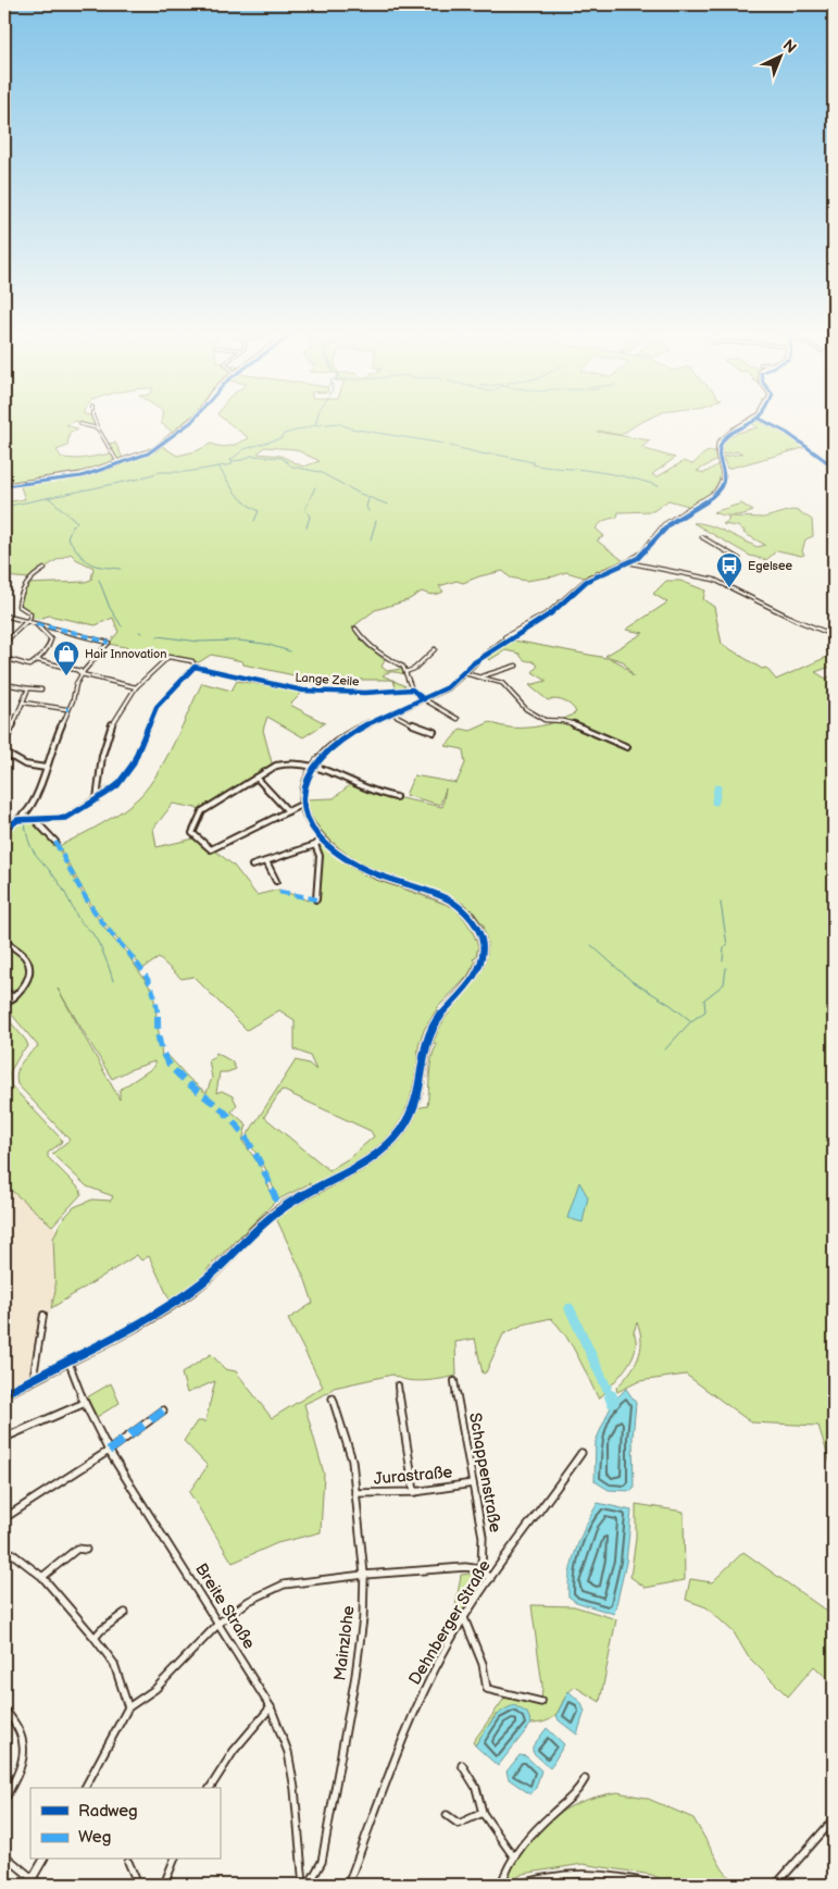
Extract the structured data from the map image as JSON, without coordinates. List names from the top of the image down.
{
  "streets": {
    "street": [
      "Lange Zeile",
      "Schappenstraße",
      "Jurastraße",
      "Breite Straße",
      "Dehnberger Straße",
      "Mainzlohe"
    ]
  },
  "crossings": [
    ["Schappenstraße", "Jurastraße"],
    ["Jurastraße", "Mainzlohe"],
    ["Breite Straße", "Mainzlohe"]
  ],
  "places": {
    "bus stop": ["Egelsee"],
    "shop": ["Hair Innovation"]
  },
  "legend": ["Radweg", "Weg"],
  "north": "top right"
}
